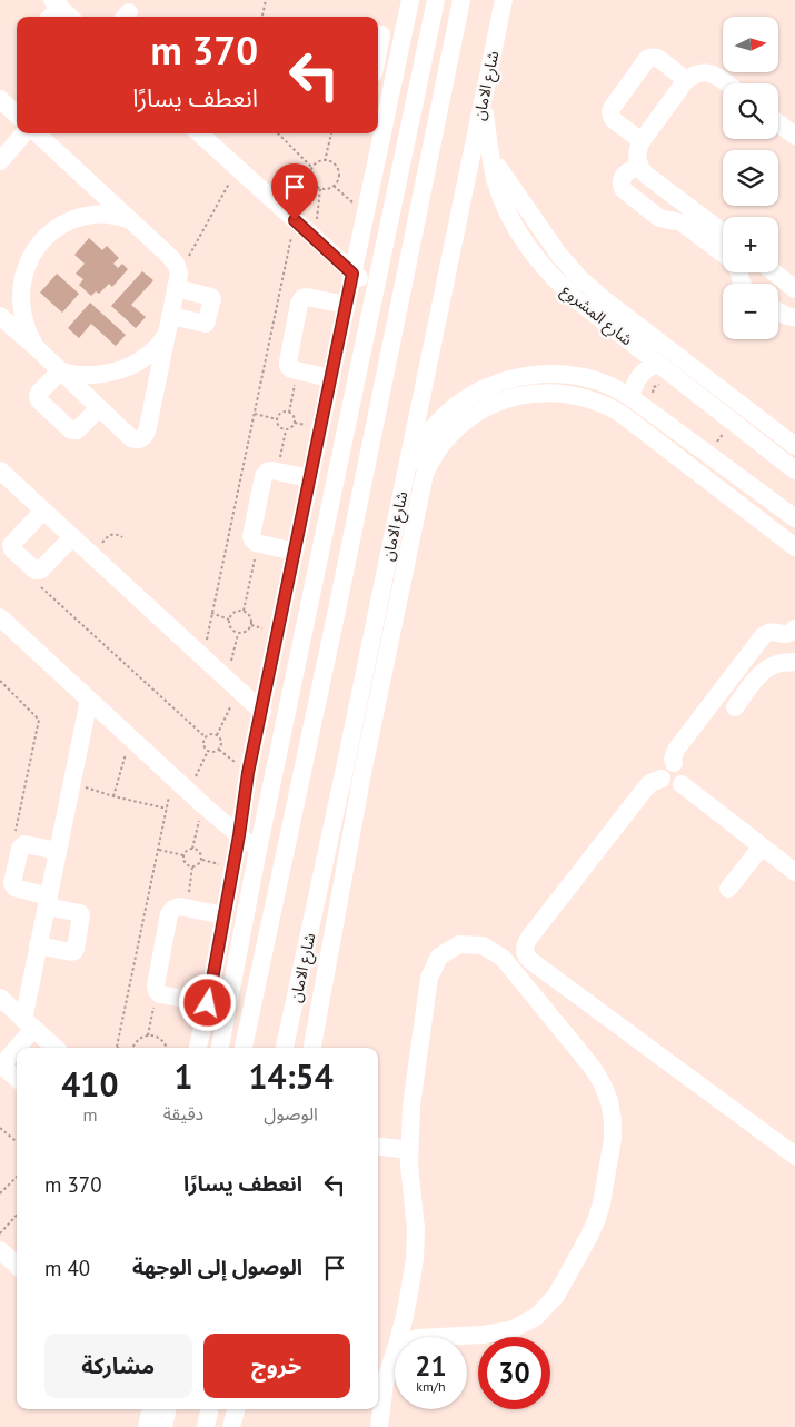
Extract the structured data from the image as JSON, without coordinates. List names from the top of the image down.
{
  "streets": {
    "street": ["شارع الامان", "شارع المشروع"]
  },
  "crossings": [
    ["شارع الامان", "شارع المشروع"]
  ],
  "north": "right",
  "page": {
    "map_buttons": ["+", "−"],
    "turn": ["370 m", "انعطف يسارًا"],
    "eta": [
      "14:54",
      "الوصول",
      "1",
      "دقيقة",
      "410",
      "m"
    ],
    "list": [
      {
        "name": "انعطف يسارًا",
        "value": "370 m"
      },
      {
        "name": "الوصول إلى الوجهة",
        "value": "40 m"
      }
    ],
    "buttons": ["خروج", "مشاركة"],
    "speed": "21 km/h",
    "limit": "30"
  }
}
